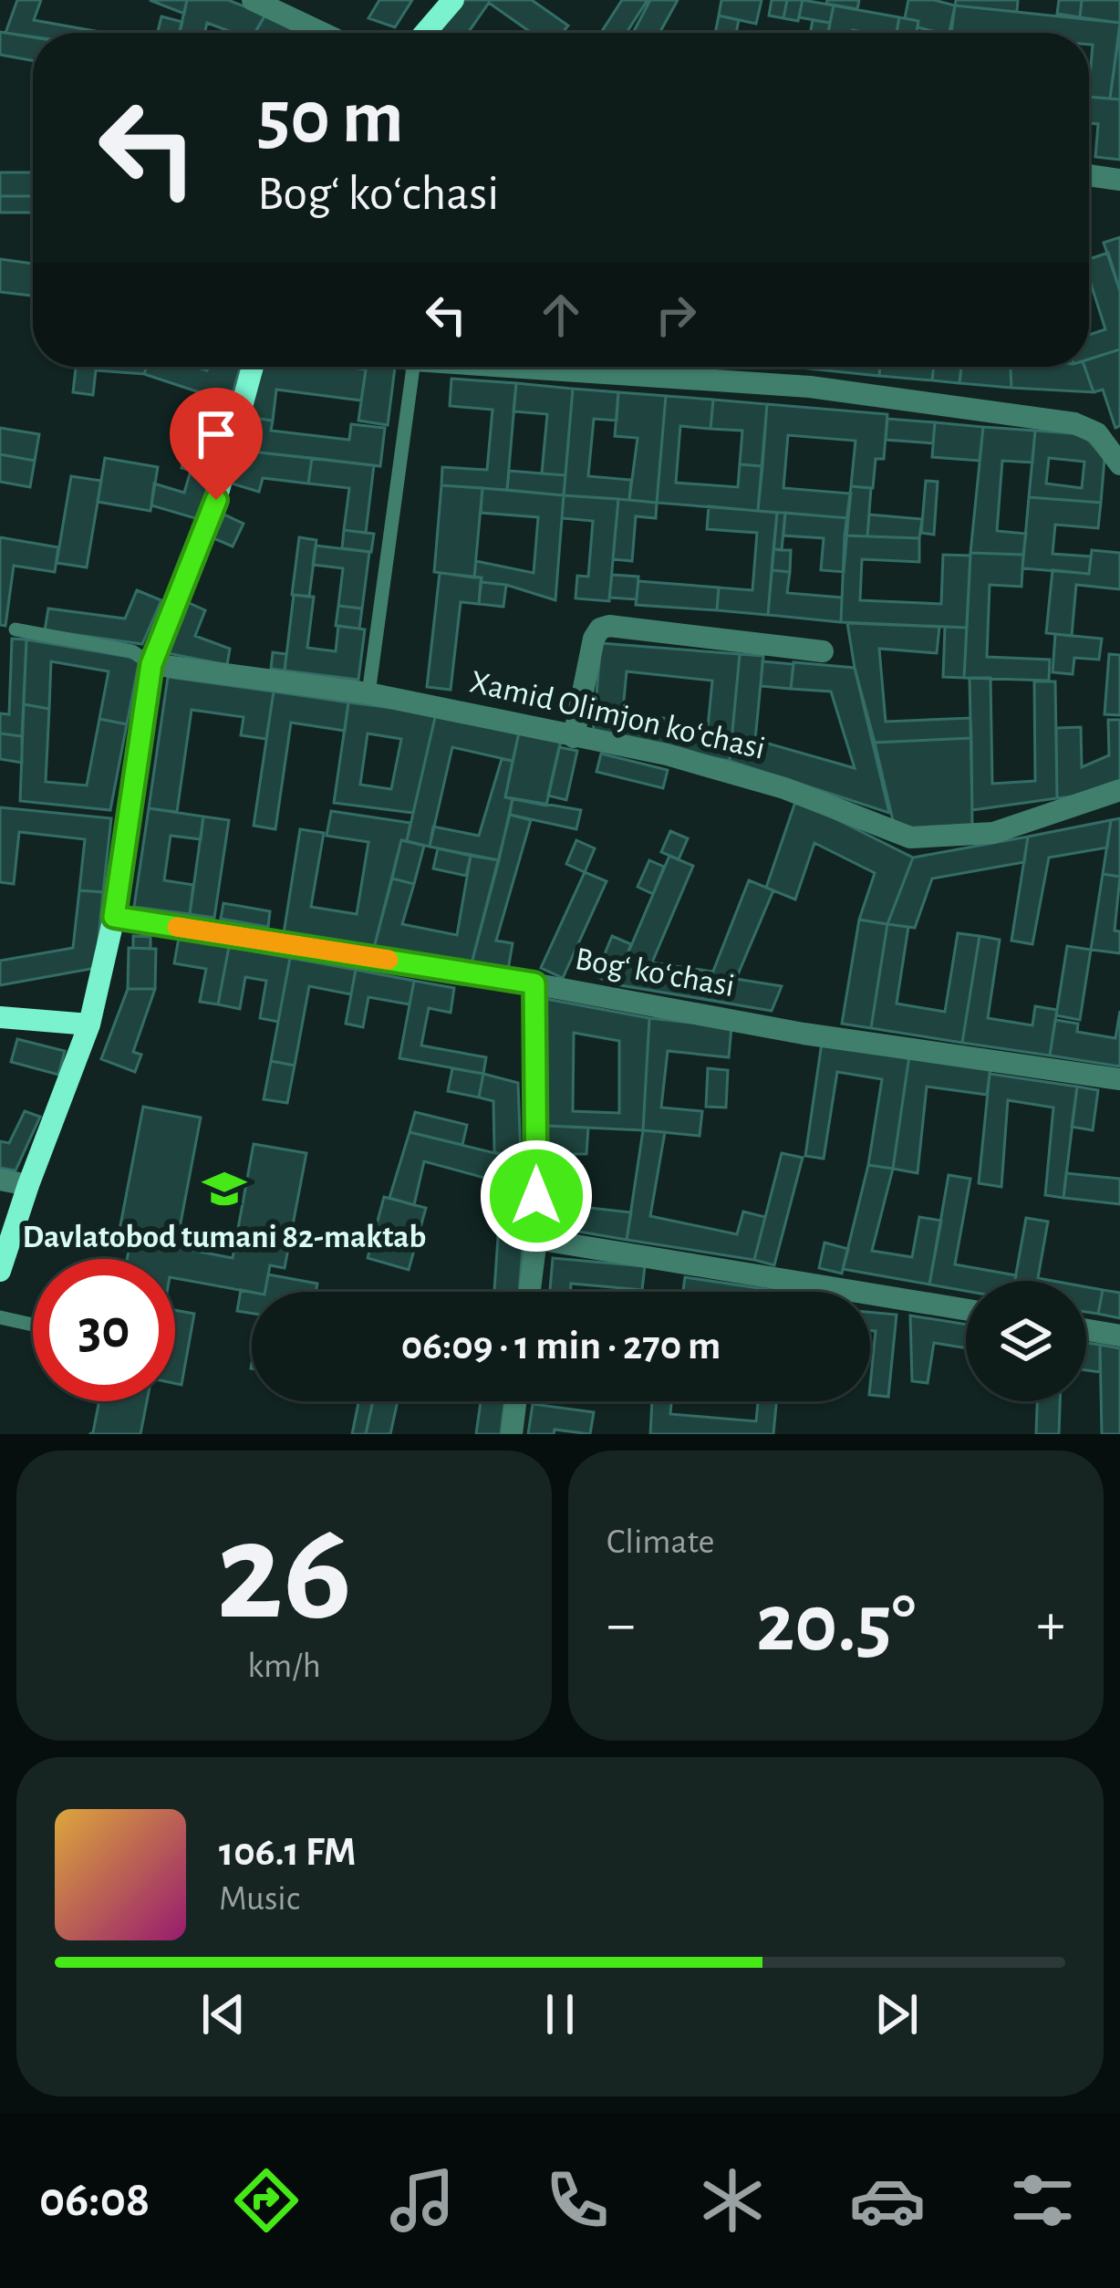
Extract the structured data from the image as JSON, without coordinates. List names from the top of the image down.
{
  "streets": {
    "street": ["Xamid Olimjon koʻchasi", "Bogʻ koʻchasi"]
  },
  "places": {
    "school or university": ["Davlatobod tumani 82-maktab"]
  },
  "page": {
    "turn": ["50 m", "Bogʻ koʻchasi"],
    "limit": "30",
    "trip": "06:09 · 1 min · 270 m",
    "tile": [
      ["26", "km/h"],
      "Climate"
    ],
    "heat": ["−", "20.5°", "+"],
    "song": ["106.1 FM", "Music"],
    "tabs": "06:08"
  }
}
